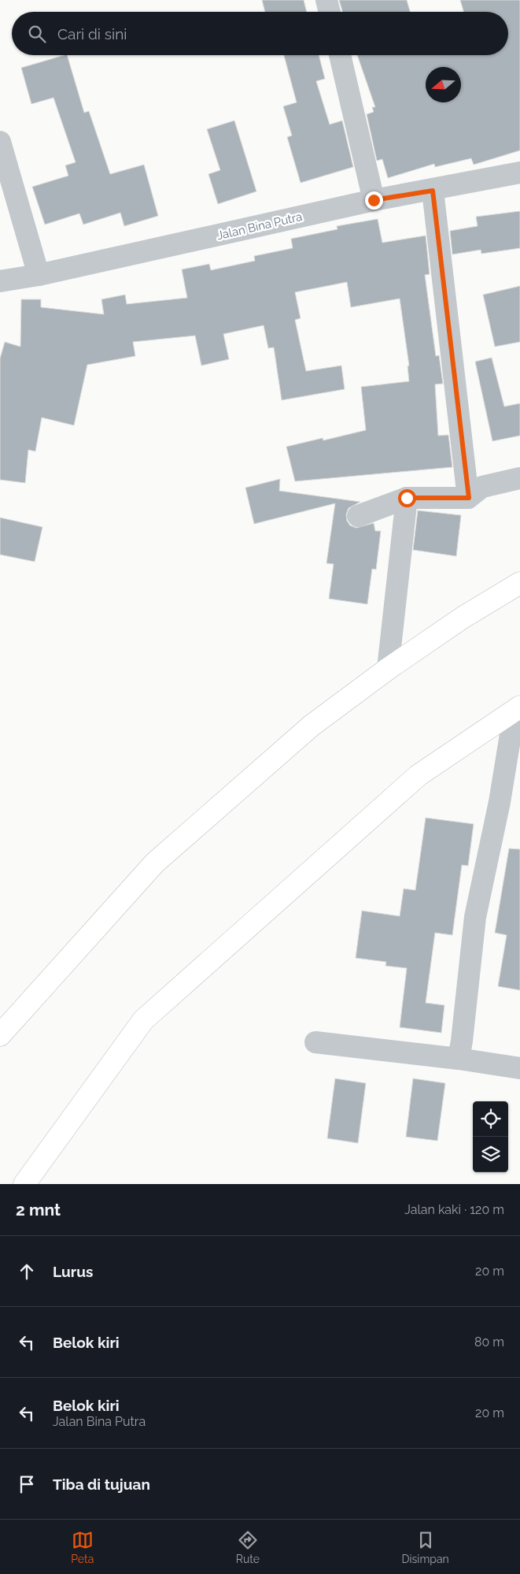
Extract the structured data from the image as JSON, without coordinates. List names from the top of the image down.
{
  "streets": {
    "street": ["Jalan Bina Putra"]
  },
  "north": "left",
  "page": {
    "search": "Cari di sini",
    "heading": ["2 mnt", "Jalan kaki · 120 m"],
    "list": [
      ["Lurus", "20 m"],
      ["Belok kiri", "80 m"],
      ["Belok kiri", "Jalan Bina Putra", "20 m"],
      "Tiba di tujuan"
    ],
    "nav": ["Peta", "Rute", "Disimpan"]
  }
}
